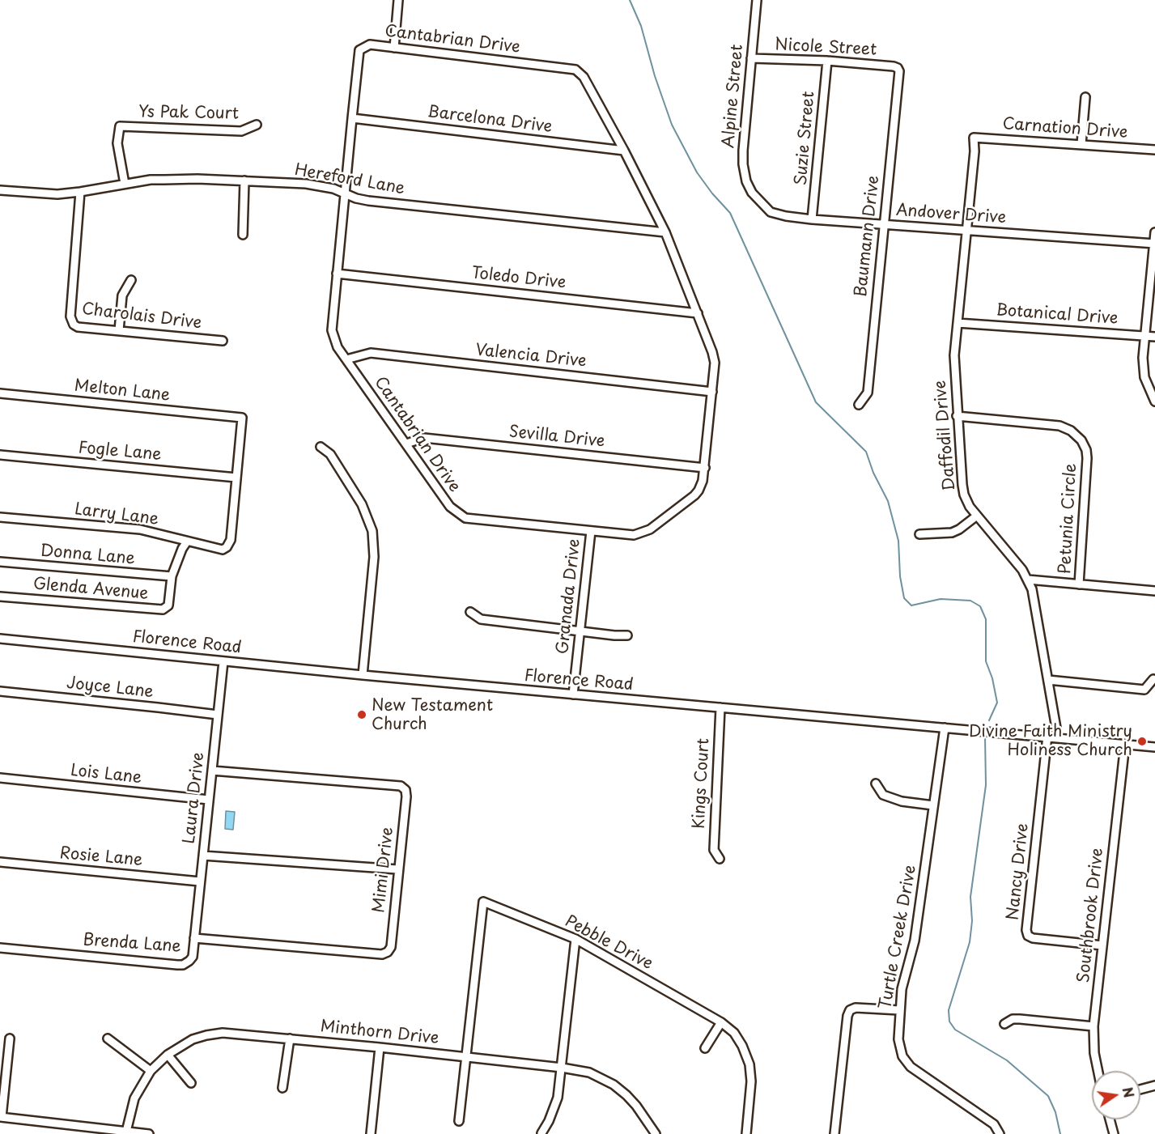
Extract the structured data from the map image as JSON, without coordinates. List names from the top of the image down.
{
  "streets": {
    "street": [
      "Cantabrian Drive",
      "Nicole Street",
      "Alpine Street",
      "Ys Pak Court",
      "Barcelona Drive",
      "Carnation Drive",
      "Suzie Street",
      "Hereford Lane",
      "Andover Drive",
      "Baumann Drive",
      "Toledo Drive",
      "Botanical Drive",
      "Charolais Drive",
      "Valencia Drive",
      "Melton Lane",
      "Daffodil Drive",
      "Sevilla Drive",
      "Fogle Lane",
      "Larry Lane",
      "Petunia Circle",
      "Donna Lane",
      "Glenda Avenue",
      "Granada Drive",
      "Florence Road",
      "Joyce Lane",
      "Lois Lane",
      "Kings Court",
      "Laura Drive",
      "Rosie Lane",
      "Mimi Drive",
      "Nancy Drive",
      "Southbrook Drive",
      "Turtle Creek Drive",
      "Pebble Drive",
      "Brenda Lane",
      "Minthorn Drive"
    ]
  },
  "crossings": [
    ["Cantabrian Drive", "Barcelona Drive"],
    ["Cantabrian Drive", "Hereford Lane"],
    ["Cantabrian Drive", "Toledo Drive"],
    ["Cantabrian Drive", "Valencia Drive"],
    ["Cantabrian Drive", "Sevilla Drive"],
    ["Cantabrian Drive", "Granada Drive"],
    ["Nicole Street", "Alpine Street"],
    ["Nicole Street", "Suzie Street"],
    ["Nicole Street", "Baumann Drive"],
    ["Alpine Street", "Andover Drive"],
    ["Ys Pak Court", "Hereford Lane"],
    ["Carnation Drive", "Daffodil Drive"],
    ["Suzie Street", "Andover Drive"],
    ["Hereford Lane", "Charolais Drive"],
    ["Andover Drive", "Baumann Drive"],
    ["Andover Drive", "Daffodil Drive"],
    ["Botanical Drive", "Daffodil Drive"],
    ["Melton Lane", "Fogle Lane"],
    ["Melton Lane", "Larry Lane"],
    ["Daffodil Drive", "Petunia Circle"],
    ["Daffodil Drive", "Florence Road"],
    ["Fogle Lane", "Larry Lane"],
    ["Larry Lane", "Glenda Avenue"],
    ["Donna Lane", "Glenda Avenue"],
    ["Granada Drive", "Florence Road"],
    ["Florence Road", "Kings Court"],
    ["Florence Road", "Laura Drive"],
    ["Florence Road", "Nancy Drive"],
    ["Florence Road", "Southbrook Drive"],
    ["Florence Road", "Turtle Creek Drive"],
    ["Joyce Lane", "Laura Drive"],
    ["Lois Lane", "Laura Drive"],
    ["Laura Drive", "Rosie Lane"],
    ["Laura Drive", "Mimi Drive"],
    ["Laura Drive", "Brenda Lane"],
    ["Mimi Drive", "Brenda Lane"],
    ["Nancy Drive", "Southbrook Drive"],
    ["Pebble Drive", "Minthorn Drive"]
  ],
  "places": ["New Testament Church", "Divine Faith Ministry Holiness Church"],
  "north": "right"
}
